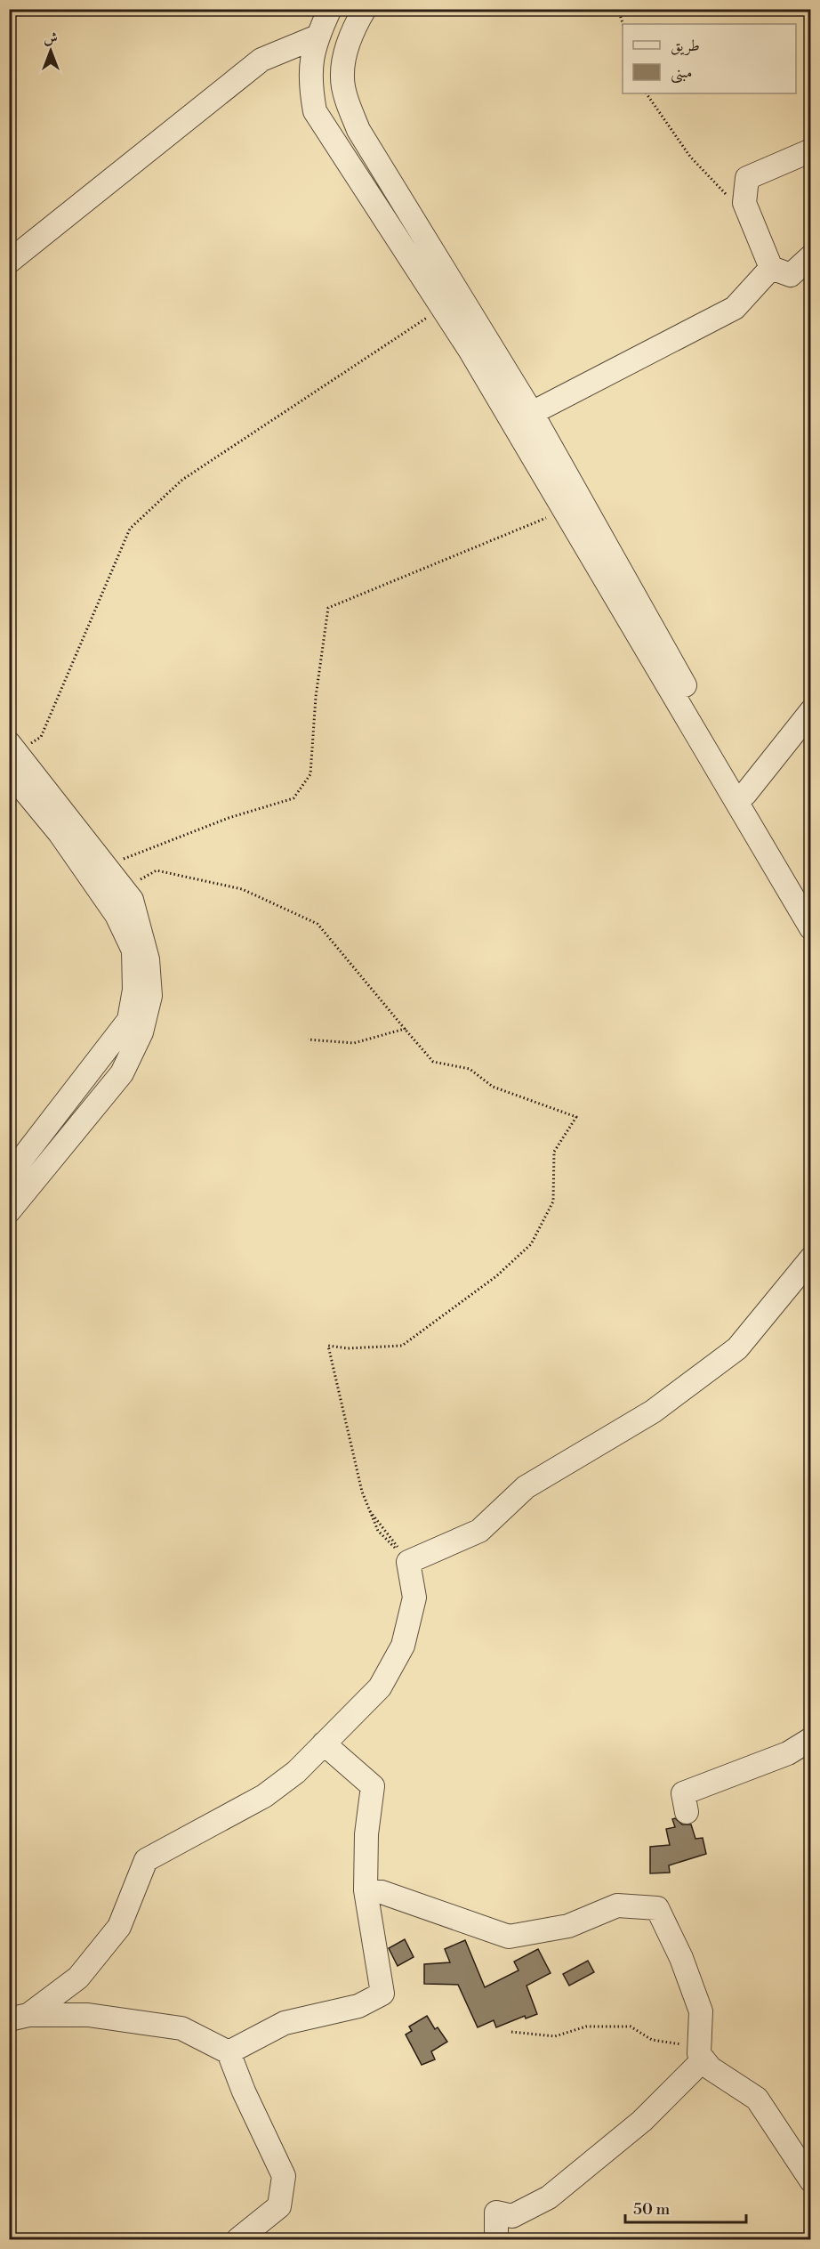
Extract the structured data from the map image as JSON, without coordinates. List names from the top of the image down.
{
  "legend": ["طريق", "مبنى"],
  "scale_bar": "50 m",
  "north": "top"
}
